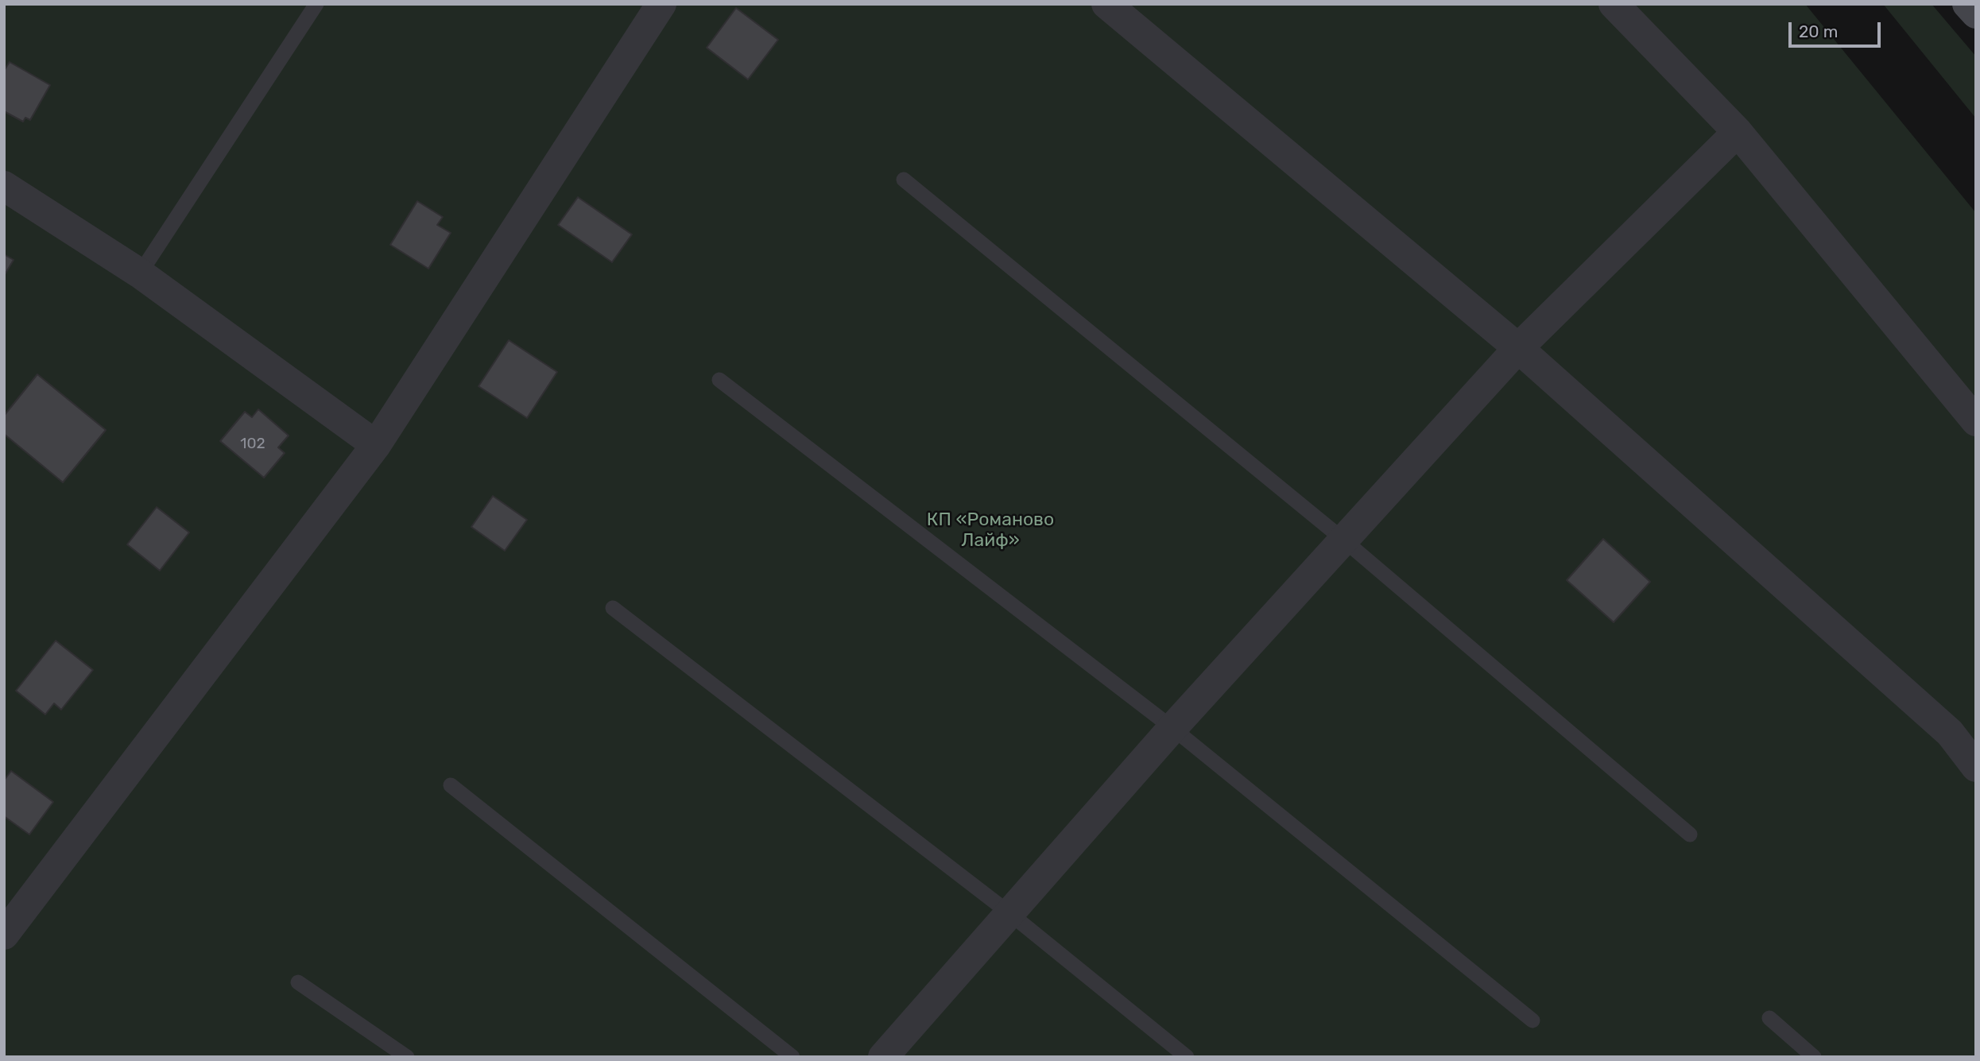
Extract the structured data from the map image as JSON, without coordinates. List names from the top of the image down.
{
  "parks": ["КП «Романово Лайф»"],
  "house_numbers": ["102"],
  "scale_bar": "20 m"
}
